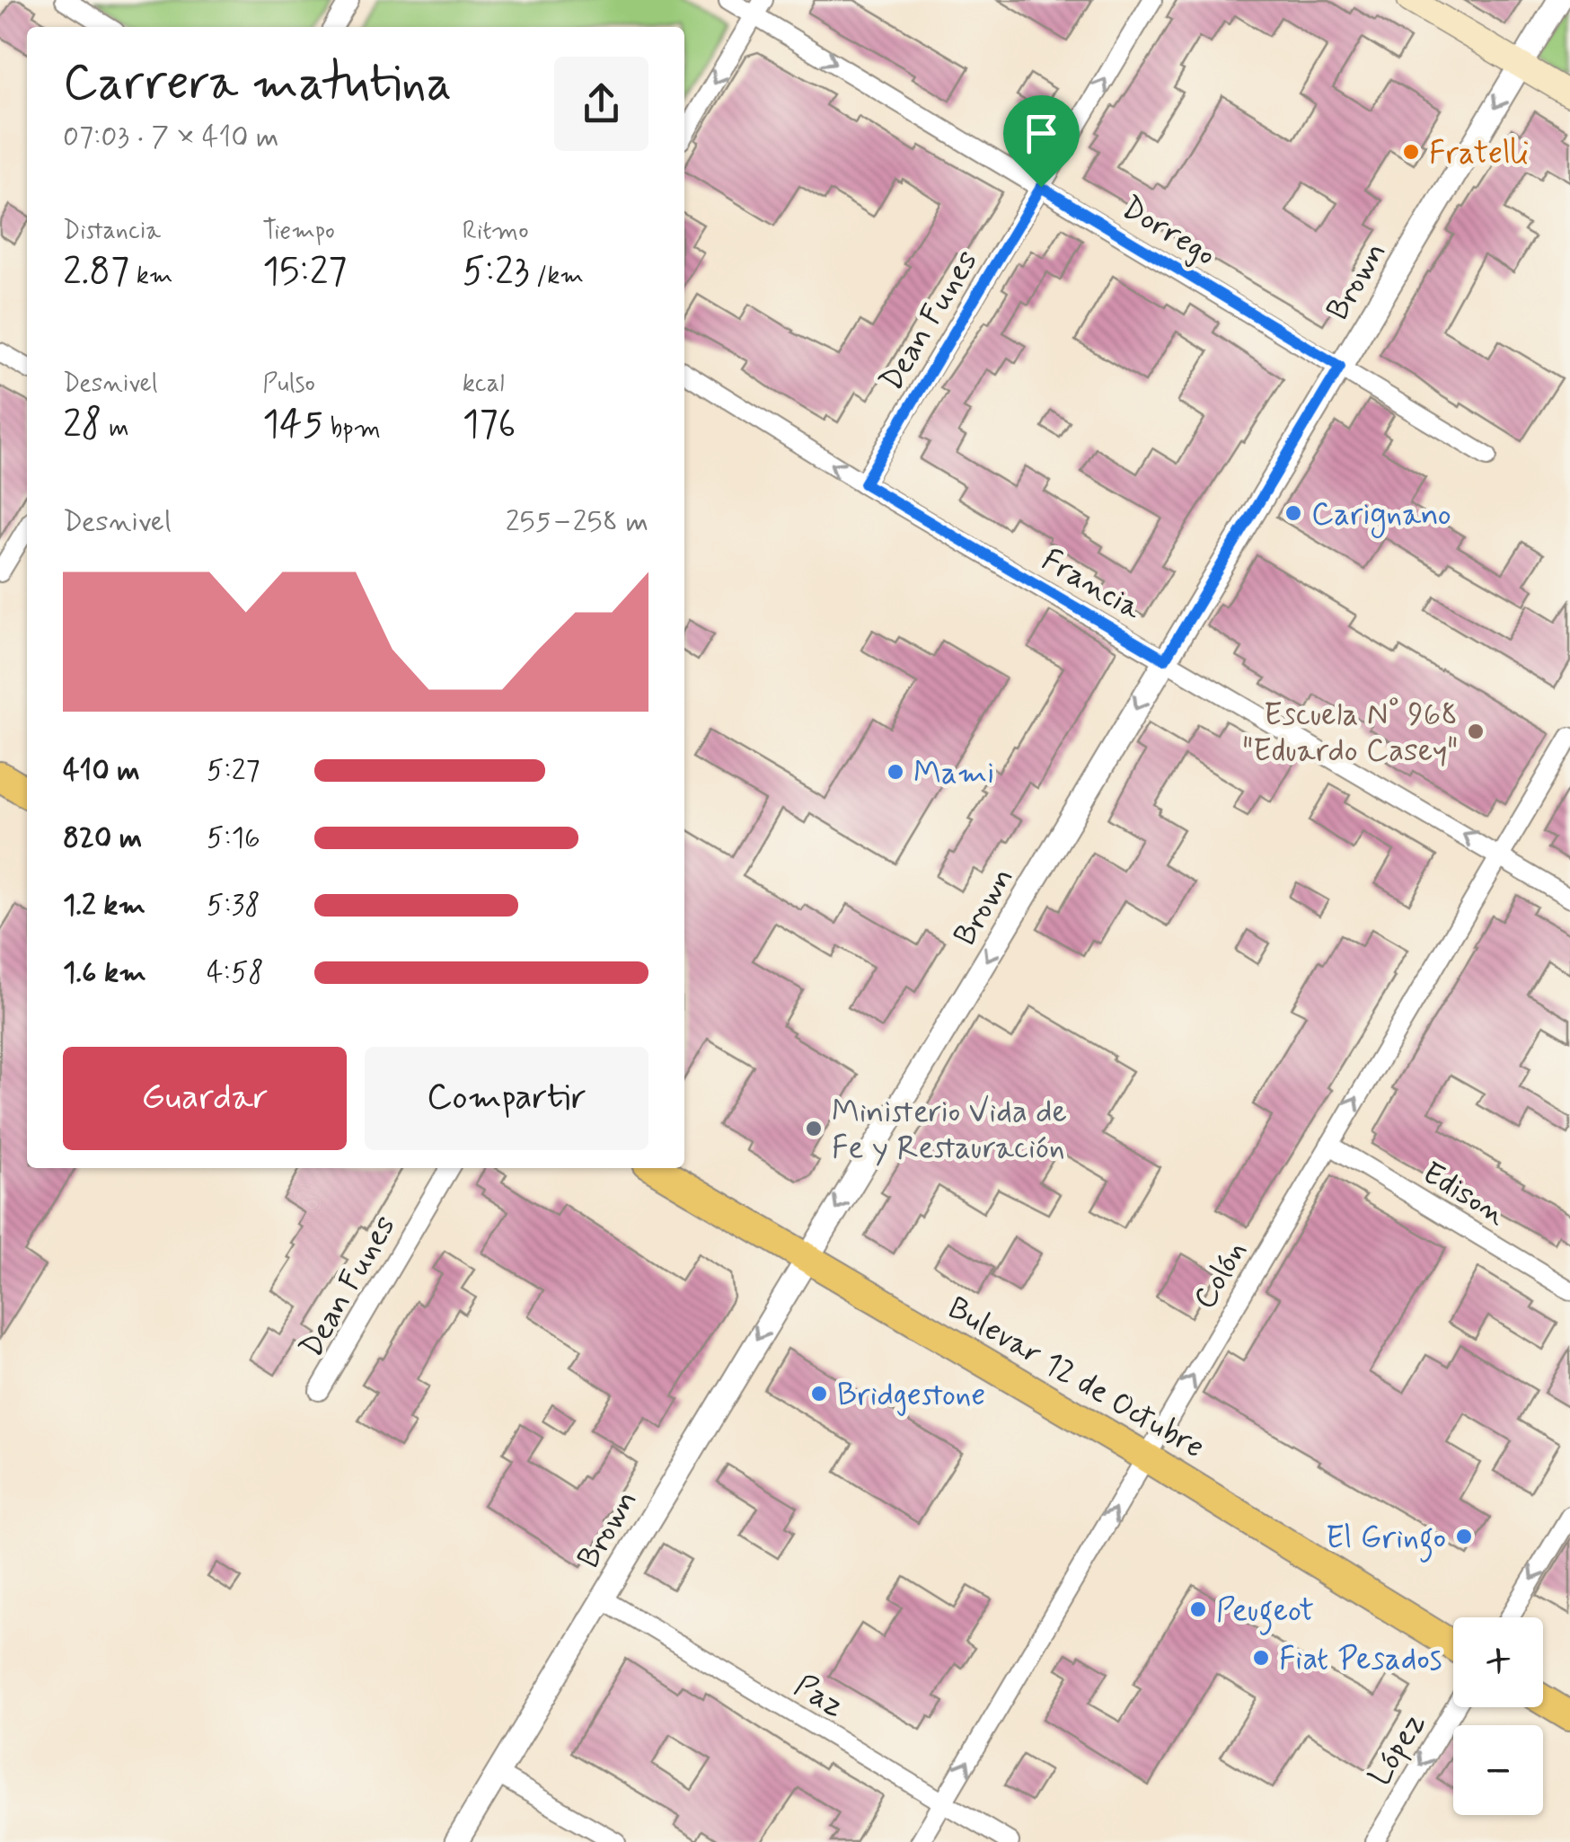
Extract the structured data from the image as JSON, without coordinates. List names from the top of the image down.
{
  "streets": {
    "highway": ["Bulevar 12 de Octubre"],
    "street": [
      "Dorrego",
      "Brown",
      "Dean Funes",
      "Francia",
      "Edison",
      "Colón",
      "Paz",
      "López"
    ]
  },
  "crossings": [
    ["Dorrego", "Brown"],
    ["Dorrego", "Dean Funes"],
    ["Brown", "Francia"],
    ["Brown", "Bulevar 12 de Octubre"],
    ["Brown", "Paz"],
    ["Dean Funes", "Francia"],
    ["Francia", "Colón"],
    ["Edison", "Colón"],
    ["Colón", "Bulevar 12 de Octubre"],
    ["Colón", "Paz"]
  ],
  "one_way": [
    "Dorrego",
    "Brown",
    "Francia",
    "Colón",
    "López"
  ],
  "places": [
    "Fratelli",
    "Carignano",
    "Escuela N° 968 \"Eduardo Casey\"",
    "Mami",
    "Ministerio Vida de Fe y Restauración",
    "Bridgestone",
    "El Gringo",
    "Peugeot",
    "Fiat Pesados"
  ],
  "page": {
    "heading": ["Carrera matutina", "07:03 · 7 × 410 m"],
    "stats": [
      ["Distancia", "2.87 km"],
      ["Tiempo", "15:27"],
      ["Ritmo", "5:23 /km"],
      ["Desnivel", "28 m"],
      ["Pulso", "145 bpm"],
      ["kcal", "176"]
    ],
    "chart": ["Desnivel", "255–258 m"],
    "list": [
      {
        "name": "410 m",
        "note": "5:27"
      },
      {
        "name": "820 m",
        "note": "5:16"
      },
      {
        "name": "1.2 km",
        "note": "5:38"
      },
      {
        "name": "1.6 km",
        "note": "4:58"
      }
    ],
    "buttons": ["Guardar", "Compartir"],
    "map_buttons": ["+", "−"]
  }
}
